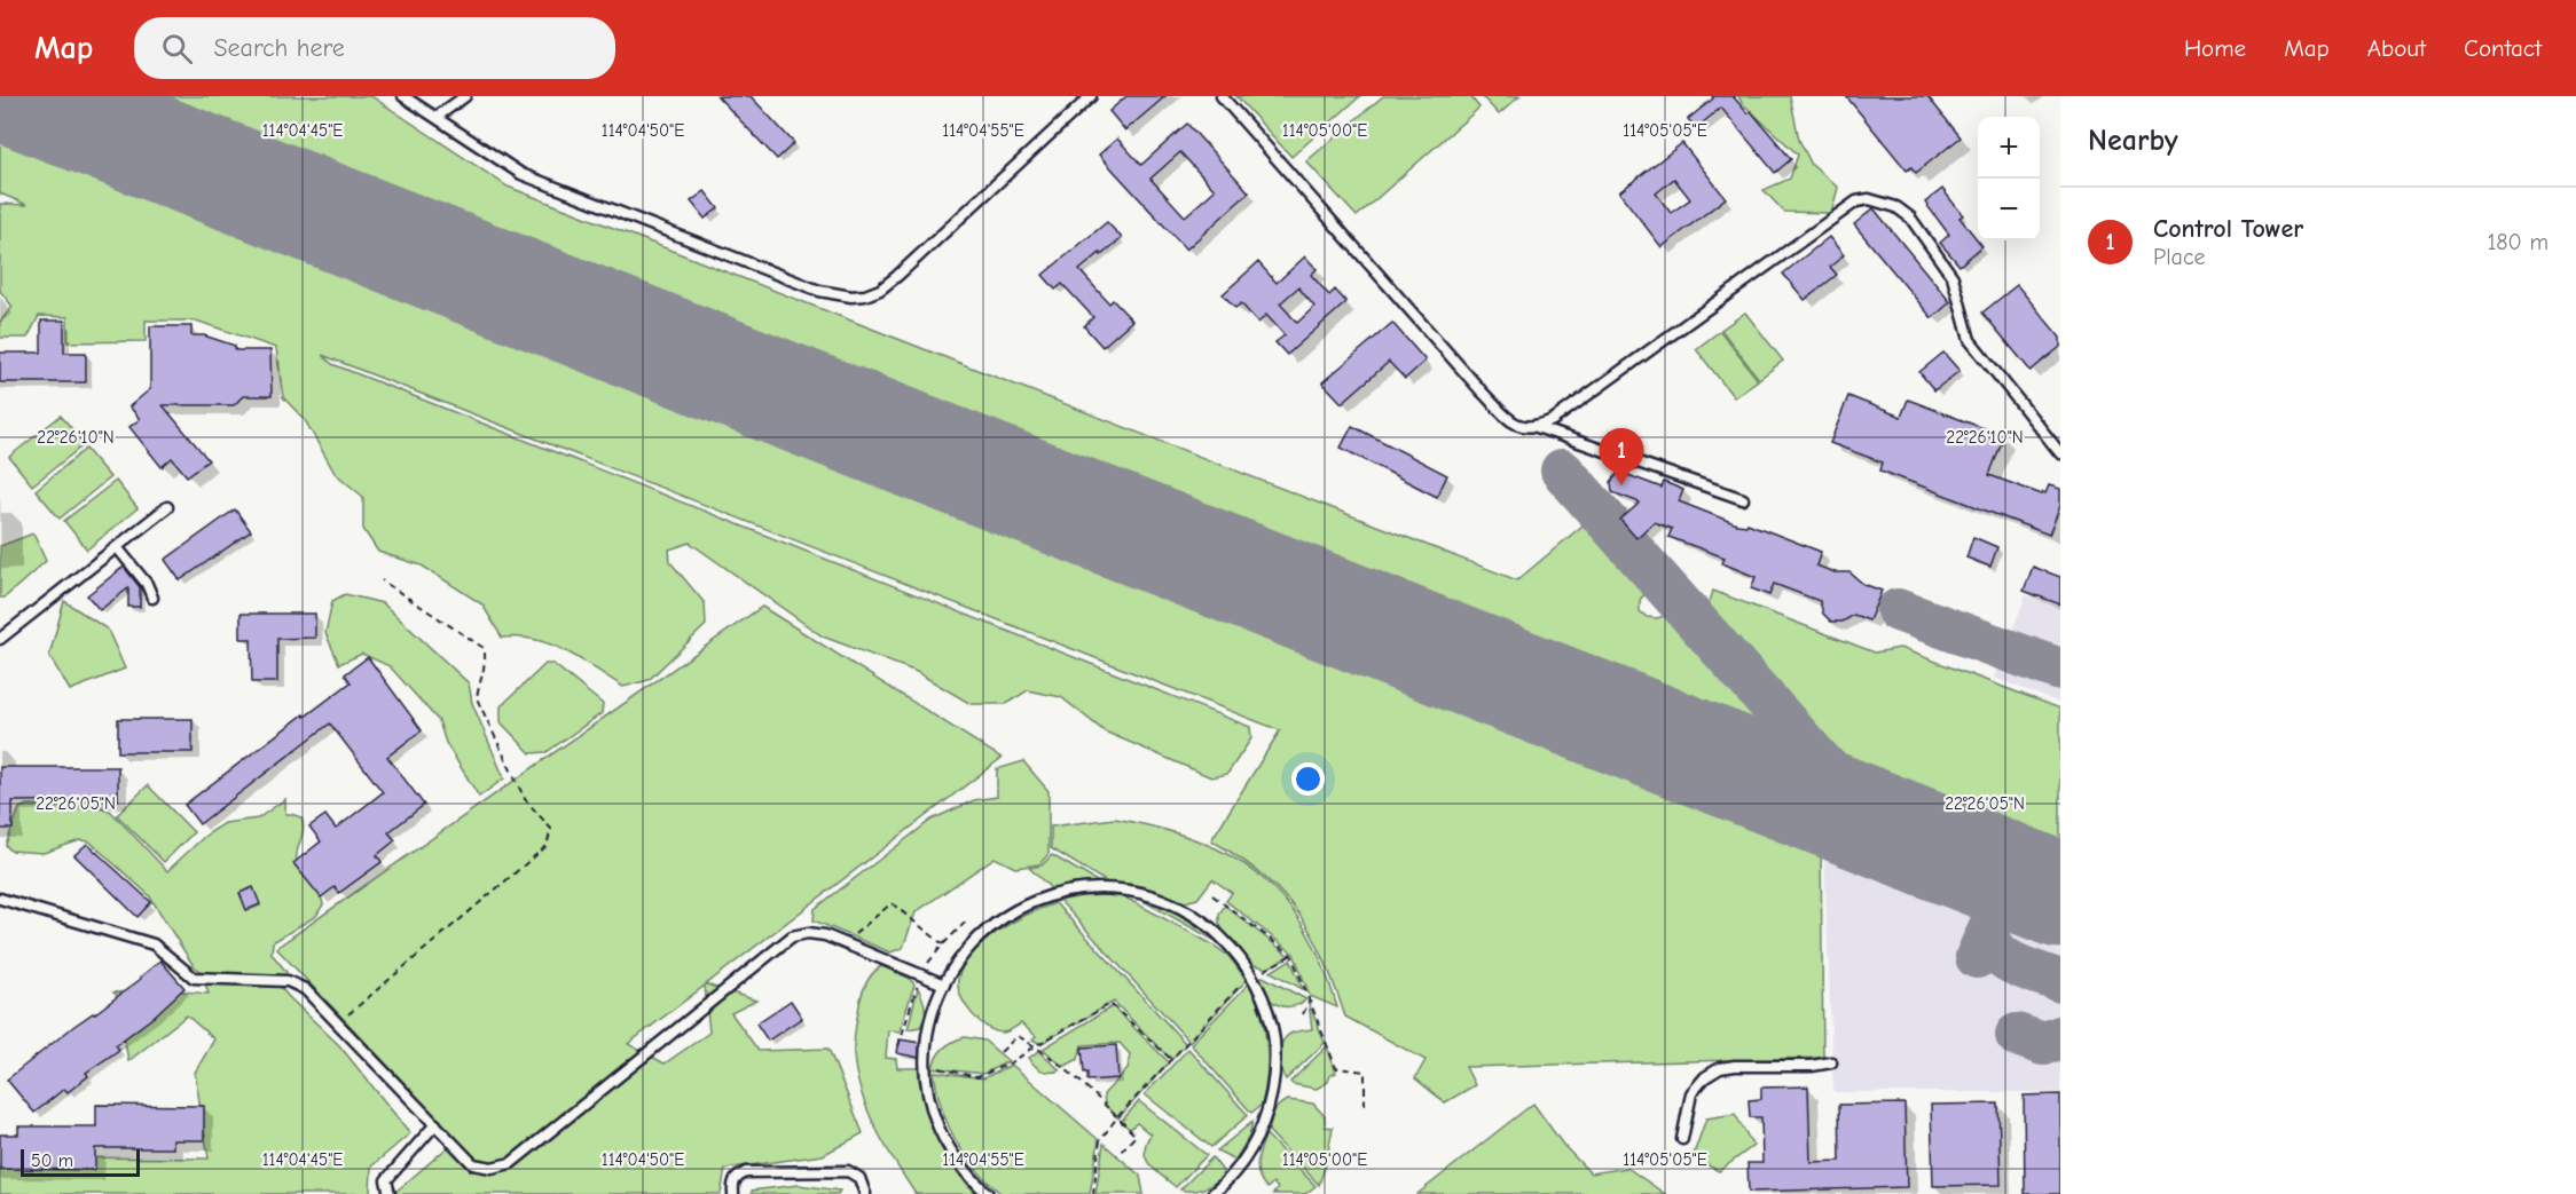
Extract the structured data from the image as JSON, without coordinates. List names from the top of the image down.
{
  "scale_bar": "50 m",
  "page": {
    "header": "Map",
    "search": "Search here",
    "nav": [
      "Home",
      "Map",
      "About",
      "Contact"
    ],
    "heading": "Nearby",
    "map_buttons": ["+", "−"],
    "list": [
      {
        "mark": "1",
        "name": "Control Tower",
        "note": "Place",
        "value": "180 m"
      }
    ],
    "pins": "1",
    "scale": "50 m"
  },
  "coordinates": [
    "114°04'45\"E",
    "114°04'50\"E",
    "114°04'55\"E",
    "114°05'00\"E",
    "114°05'05\"E",
    "22°26'10\"N",
    "22°26'05\"N"
  ]
}
